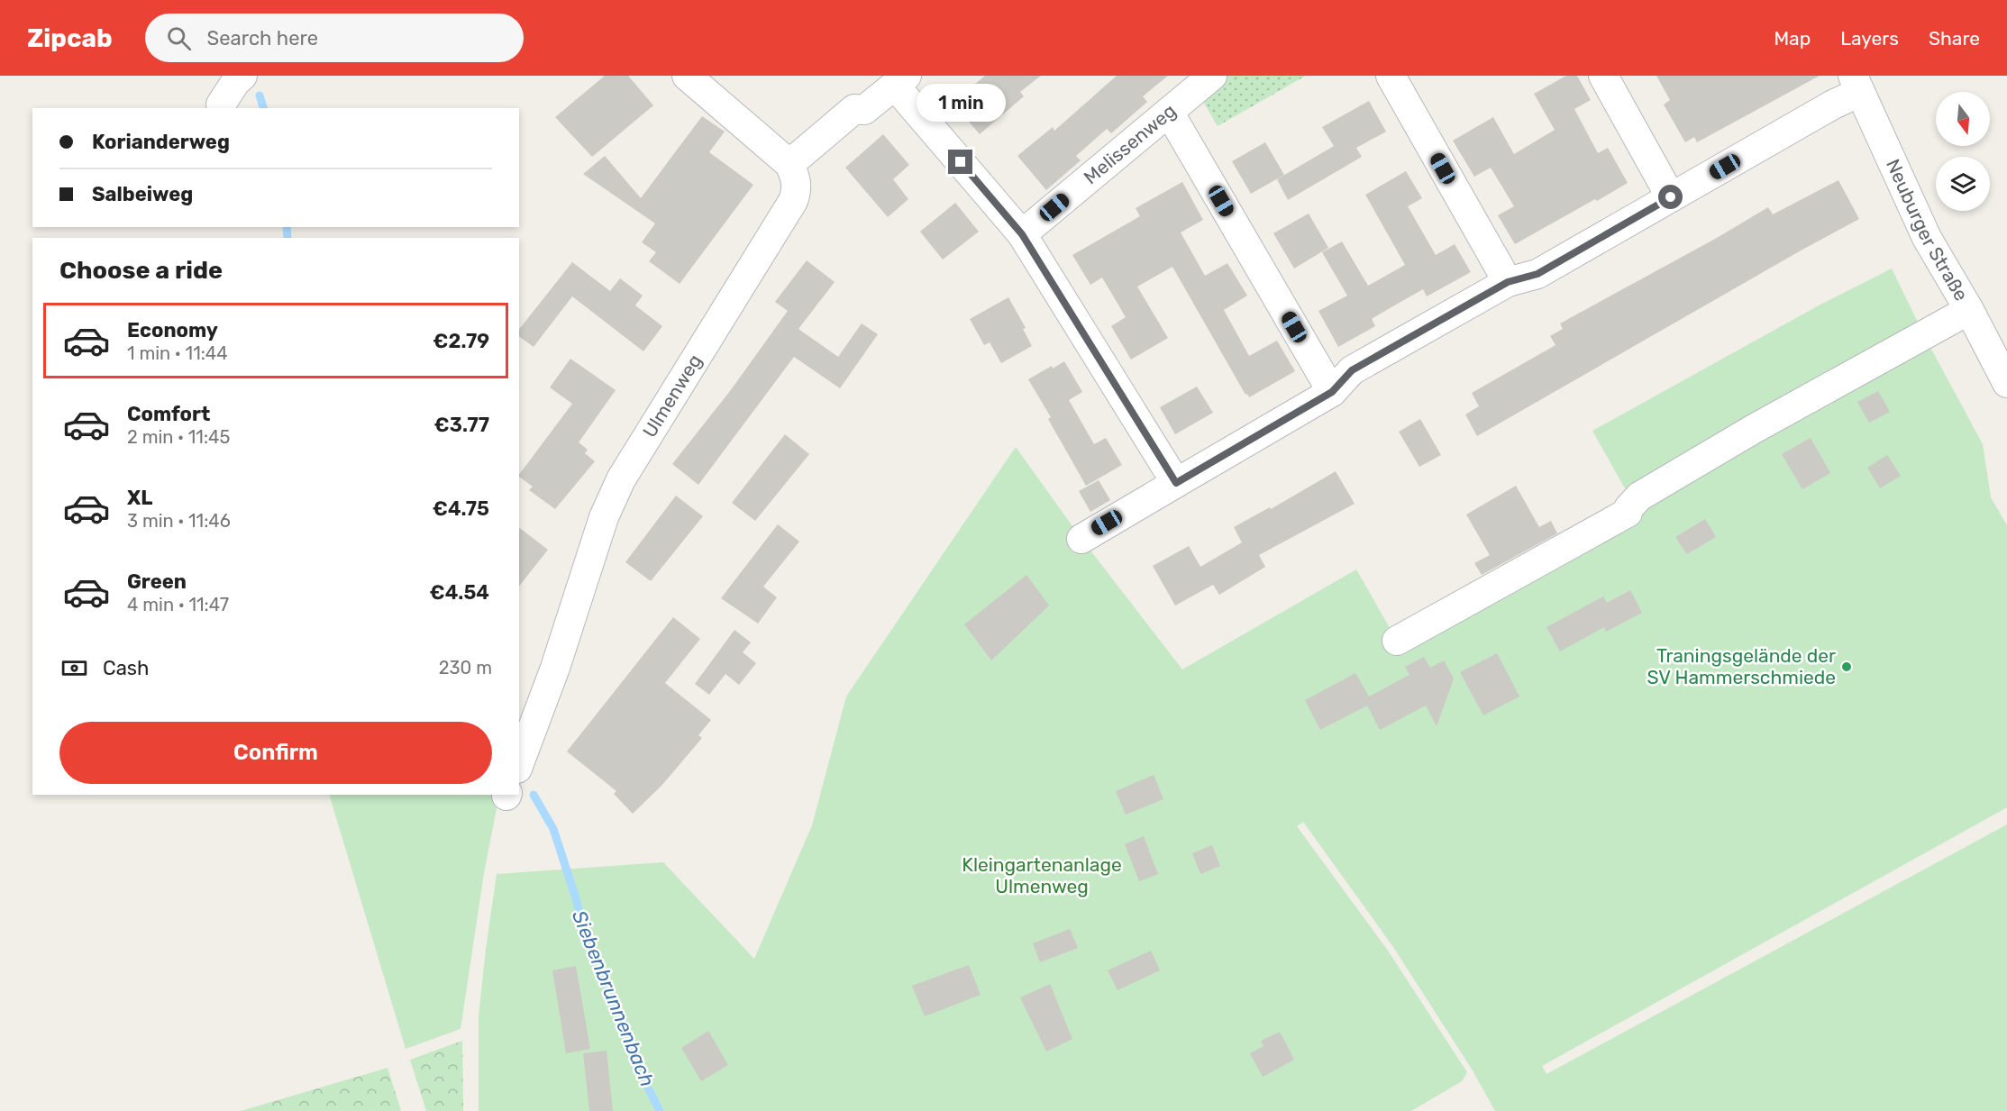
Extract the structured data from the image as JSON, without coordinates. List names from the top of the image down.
{
  "streets": {
    "street": ["Melissenweg", "Neuburger Straße", "Ulmenweg"]
  },
  "water": ["Siebenbrunnenbach"],
  "parks": ["Kleingartenanlage Ulmenweg"],
  "places": ["Traningsgelände der SV Hammerschmiede"],
  "north": "bottom",
  "page": {
    "header": "Zipcab",
    "search": "Search here",
    "nav": ["Map", "Layers", "Share"],
    "bubble": "1 min",
    "banner": ["Korianderweg", "Salbeiweg"],
    "heading": "Choose a ride",
    "list": [
      {
        "name": "Economy",
        "note": "1 min · 11:44",
        "value": "€2.79"
      },
      {
        "name": "Comfort",
        "note": "2 min · 11:45",
        "value": "€3.77"
      },
      {
        "name": "XL",
        "note": "3 min · 11:46",
        "value": "€4.75"
      },
      {
        "name": "Green",
        "note": "4 min · 11:47",
        "value": "€4.54"
      }
    ],
    "pay": ["Cash", "230 m"],
    "buttons": "Confirm"
  }
}
